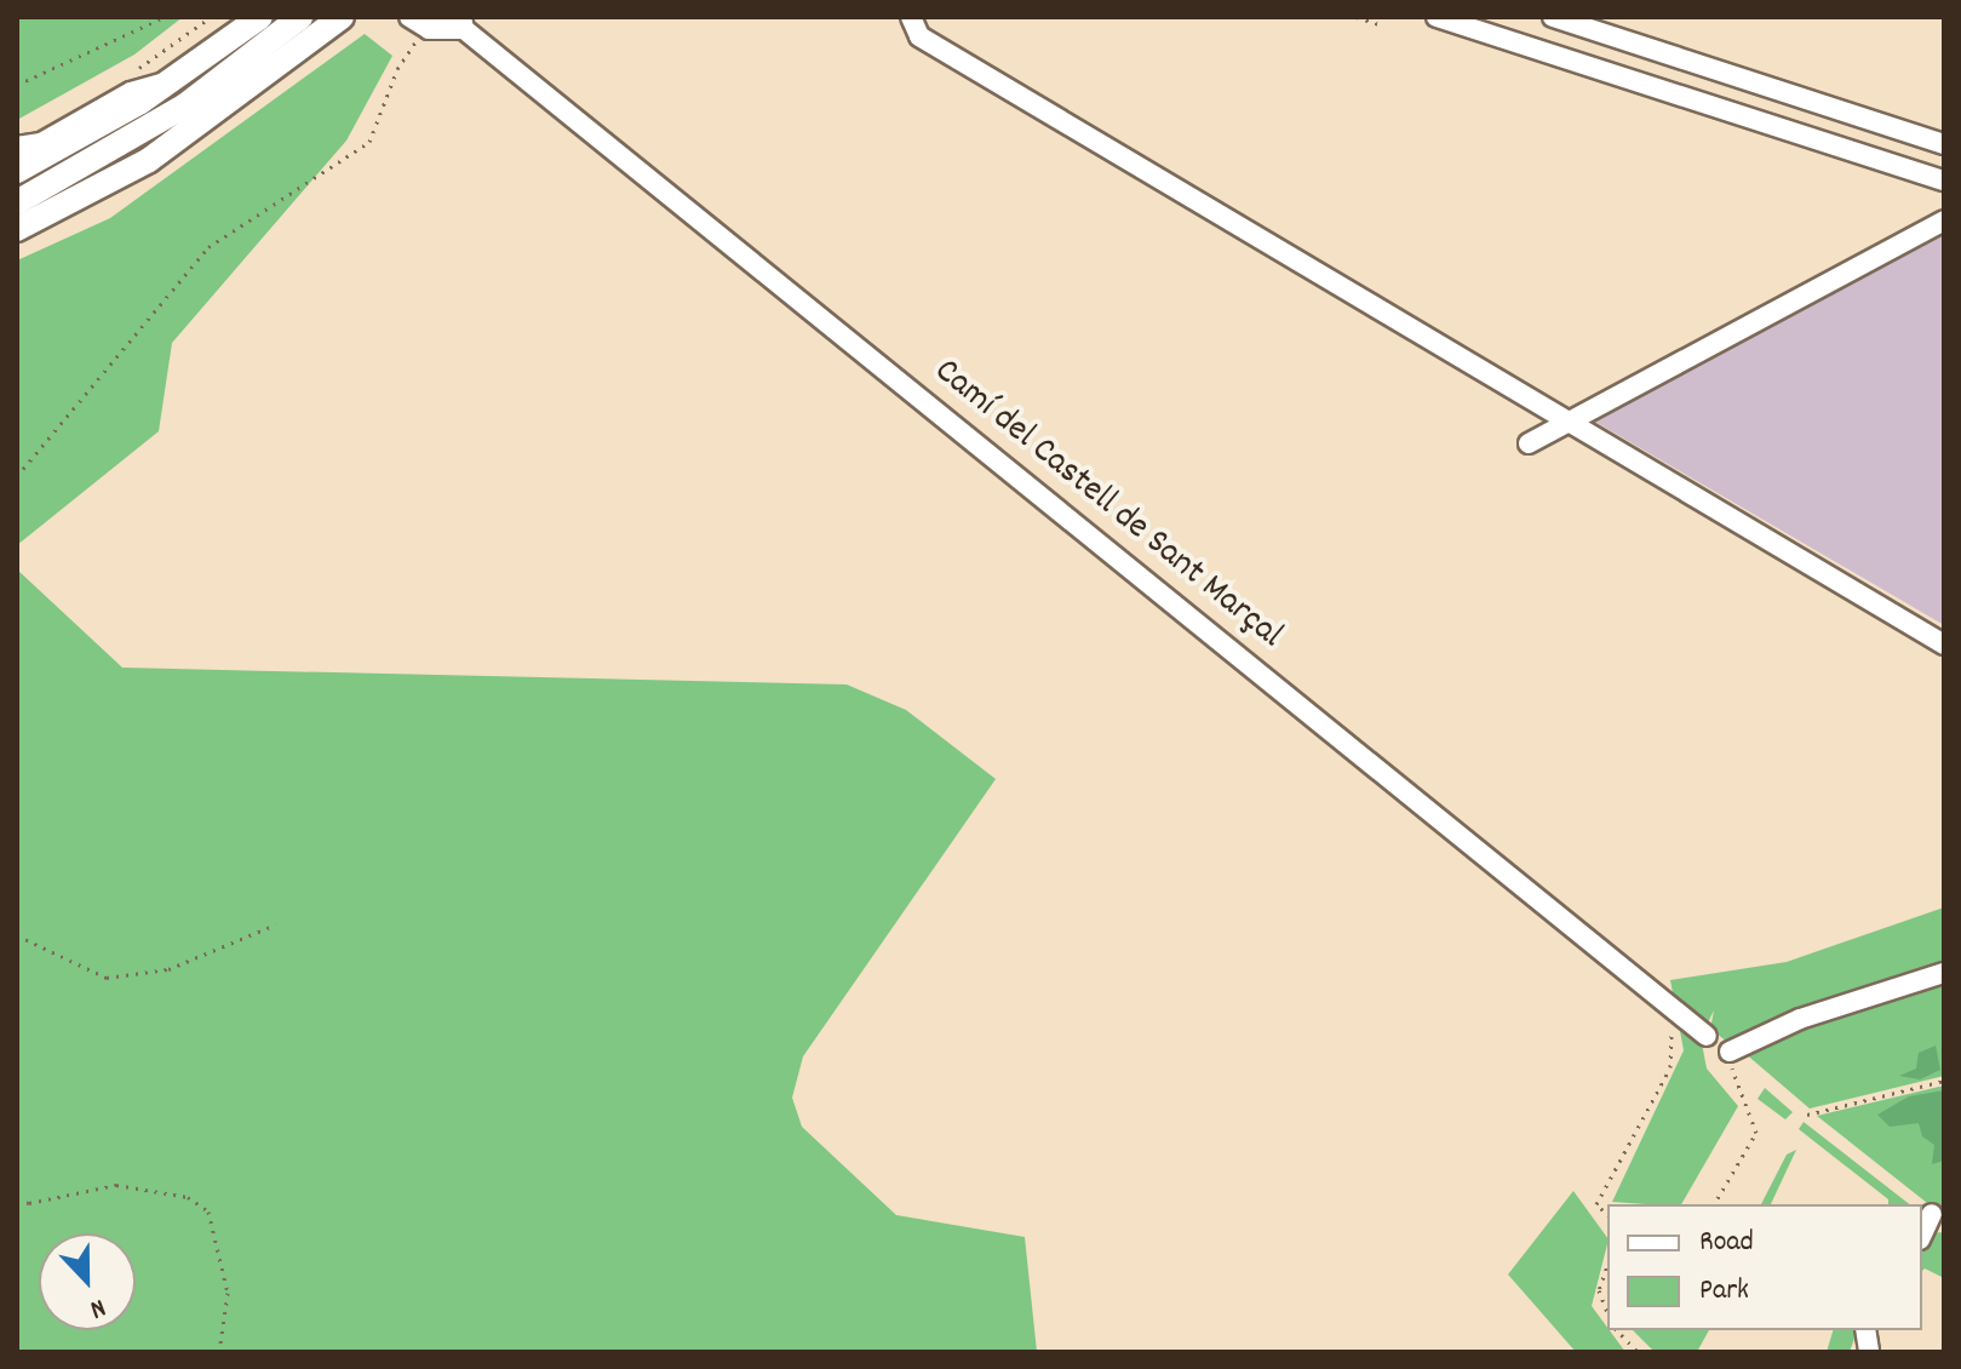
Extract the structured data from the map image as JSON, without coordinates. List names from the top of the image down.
{
  "streets": {
    "street": ["Camí del Castell de Sant Marçal"]
  },
  "legend": ["Road", "Park"],
  "north": "bottom"
}
